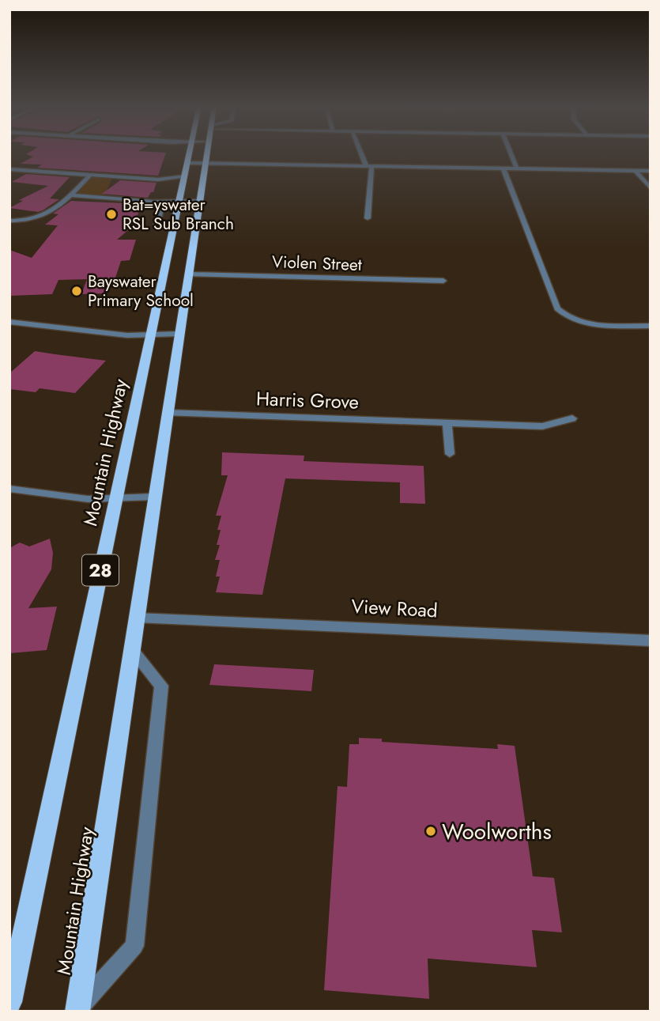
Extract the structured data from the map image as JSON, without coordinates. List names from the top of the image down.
{
  "streets": {
    "main road": ["Mountain Highway", "28"],
    "street": ["Violen Street", "Harris Grove", "View Road"]
  },
  "crossings": [
    ["Violen Street", "Mountain Highway"],
    ["Harris Grove", "Mountain Highway"],
    ["Mountain Highway", "View Road"]
  ],
  "places": ["Bat=yswater RSL Sub Branch", "Bayswater Primary School", "Woolworths"]
}
